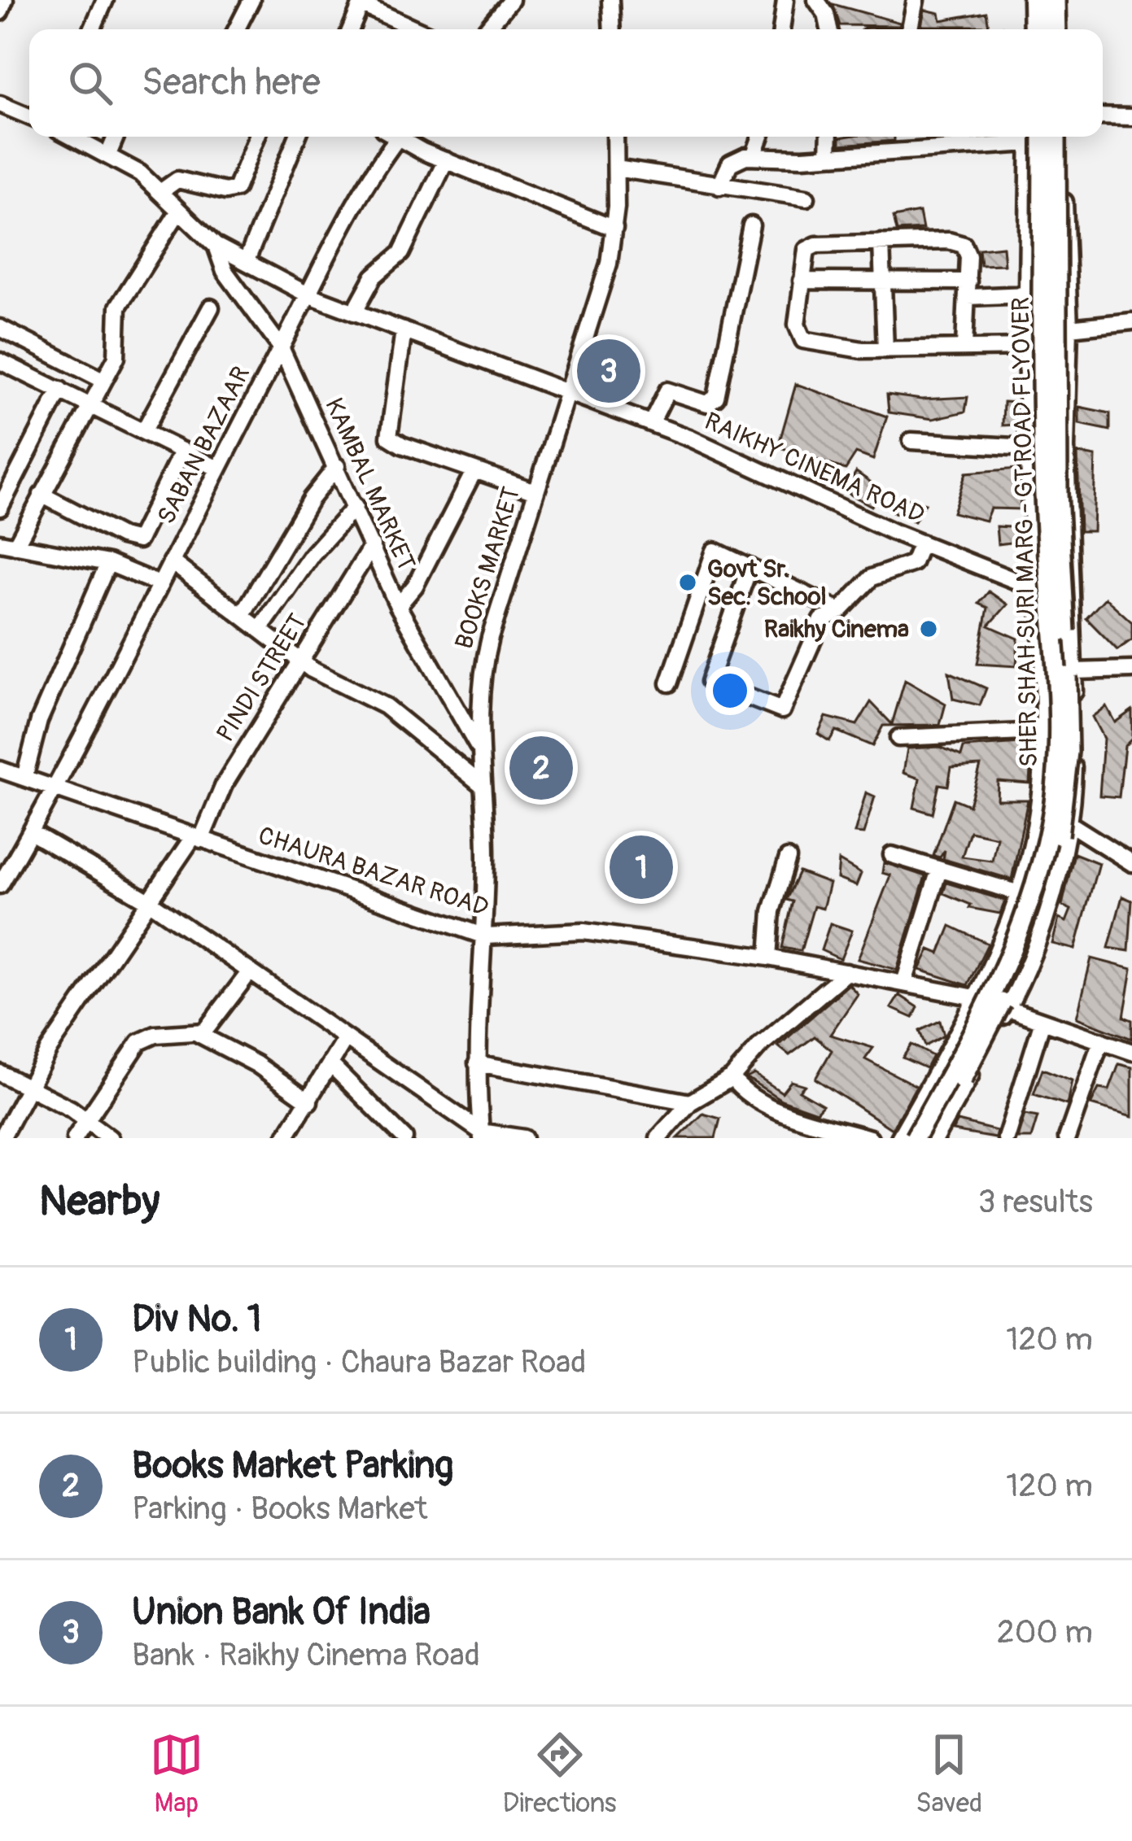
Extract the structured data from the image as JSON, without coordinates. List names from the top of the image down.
{
  "streets": {
    "main road": ["SHER SHAH SURI MARG - GT ROAD FLYOVER"],
    "street": [
      "SABAN BAZAAR",
      "RAIKHY CINEMA ROAD",
      "KAMBAL MARKET",
      "BOOKS MARKET",
      "PINDI STREET",
      "CHAURA BAZAR ROAD"
    ]
  },
  "crossings": [
    ["SABAN BAZAAR", "RAIKHY CINEMA ROAD"],
    ["SABAN BAZAAR", "KAMBAL MARKET"],
    ["SABAN BAZAAR", "CHAURA BAZAR ROAD"],
    ["RAIKHY CINEMA ROAD", "KAMBAL MARKET"],
    ["RAIKHY CINEMA ROAD", "BOOKS MARKET"],
    ["KAMBAL MARKET", "BOOKS MARKET"],
    ["KAMBAL MARKET", "PINDI STREET"],
    ["BOOKS MARKET", "CHAURA BAZAR ROAD"],
    ["PINDI STREET", "CHAURA BAZAR ROAD"]
  ],
  "places": ["Govt Sr. Sec. School", "Raikhy Cinema"],
  "page": {
    "search": "Search here",
    "pins": ["3", "2", "1"],
    "heading": ["Nearby", "3 results"],
    "list": [
      {
        "mark": "1",
        "name": "Div No. 1",
        "note": "Public building · Chaura Bazar Road",
        "value": "120 m"
      },
      {
        "mark": "2",
        "name": "Books Market Parking",
        "note": "Parking · Books Market",
        "value": "120 m"
      },
      {
        "mark": "3",
        "name": "Union Bank Of India",
        "note": "Bank · Raikhy Cinema Road",
        "value": "200 m"
      }
    ],
    "nav": ["Map", "Directions", "Saved"]
  }
}
